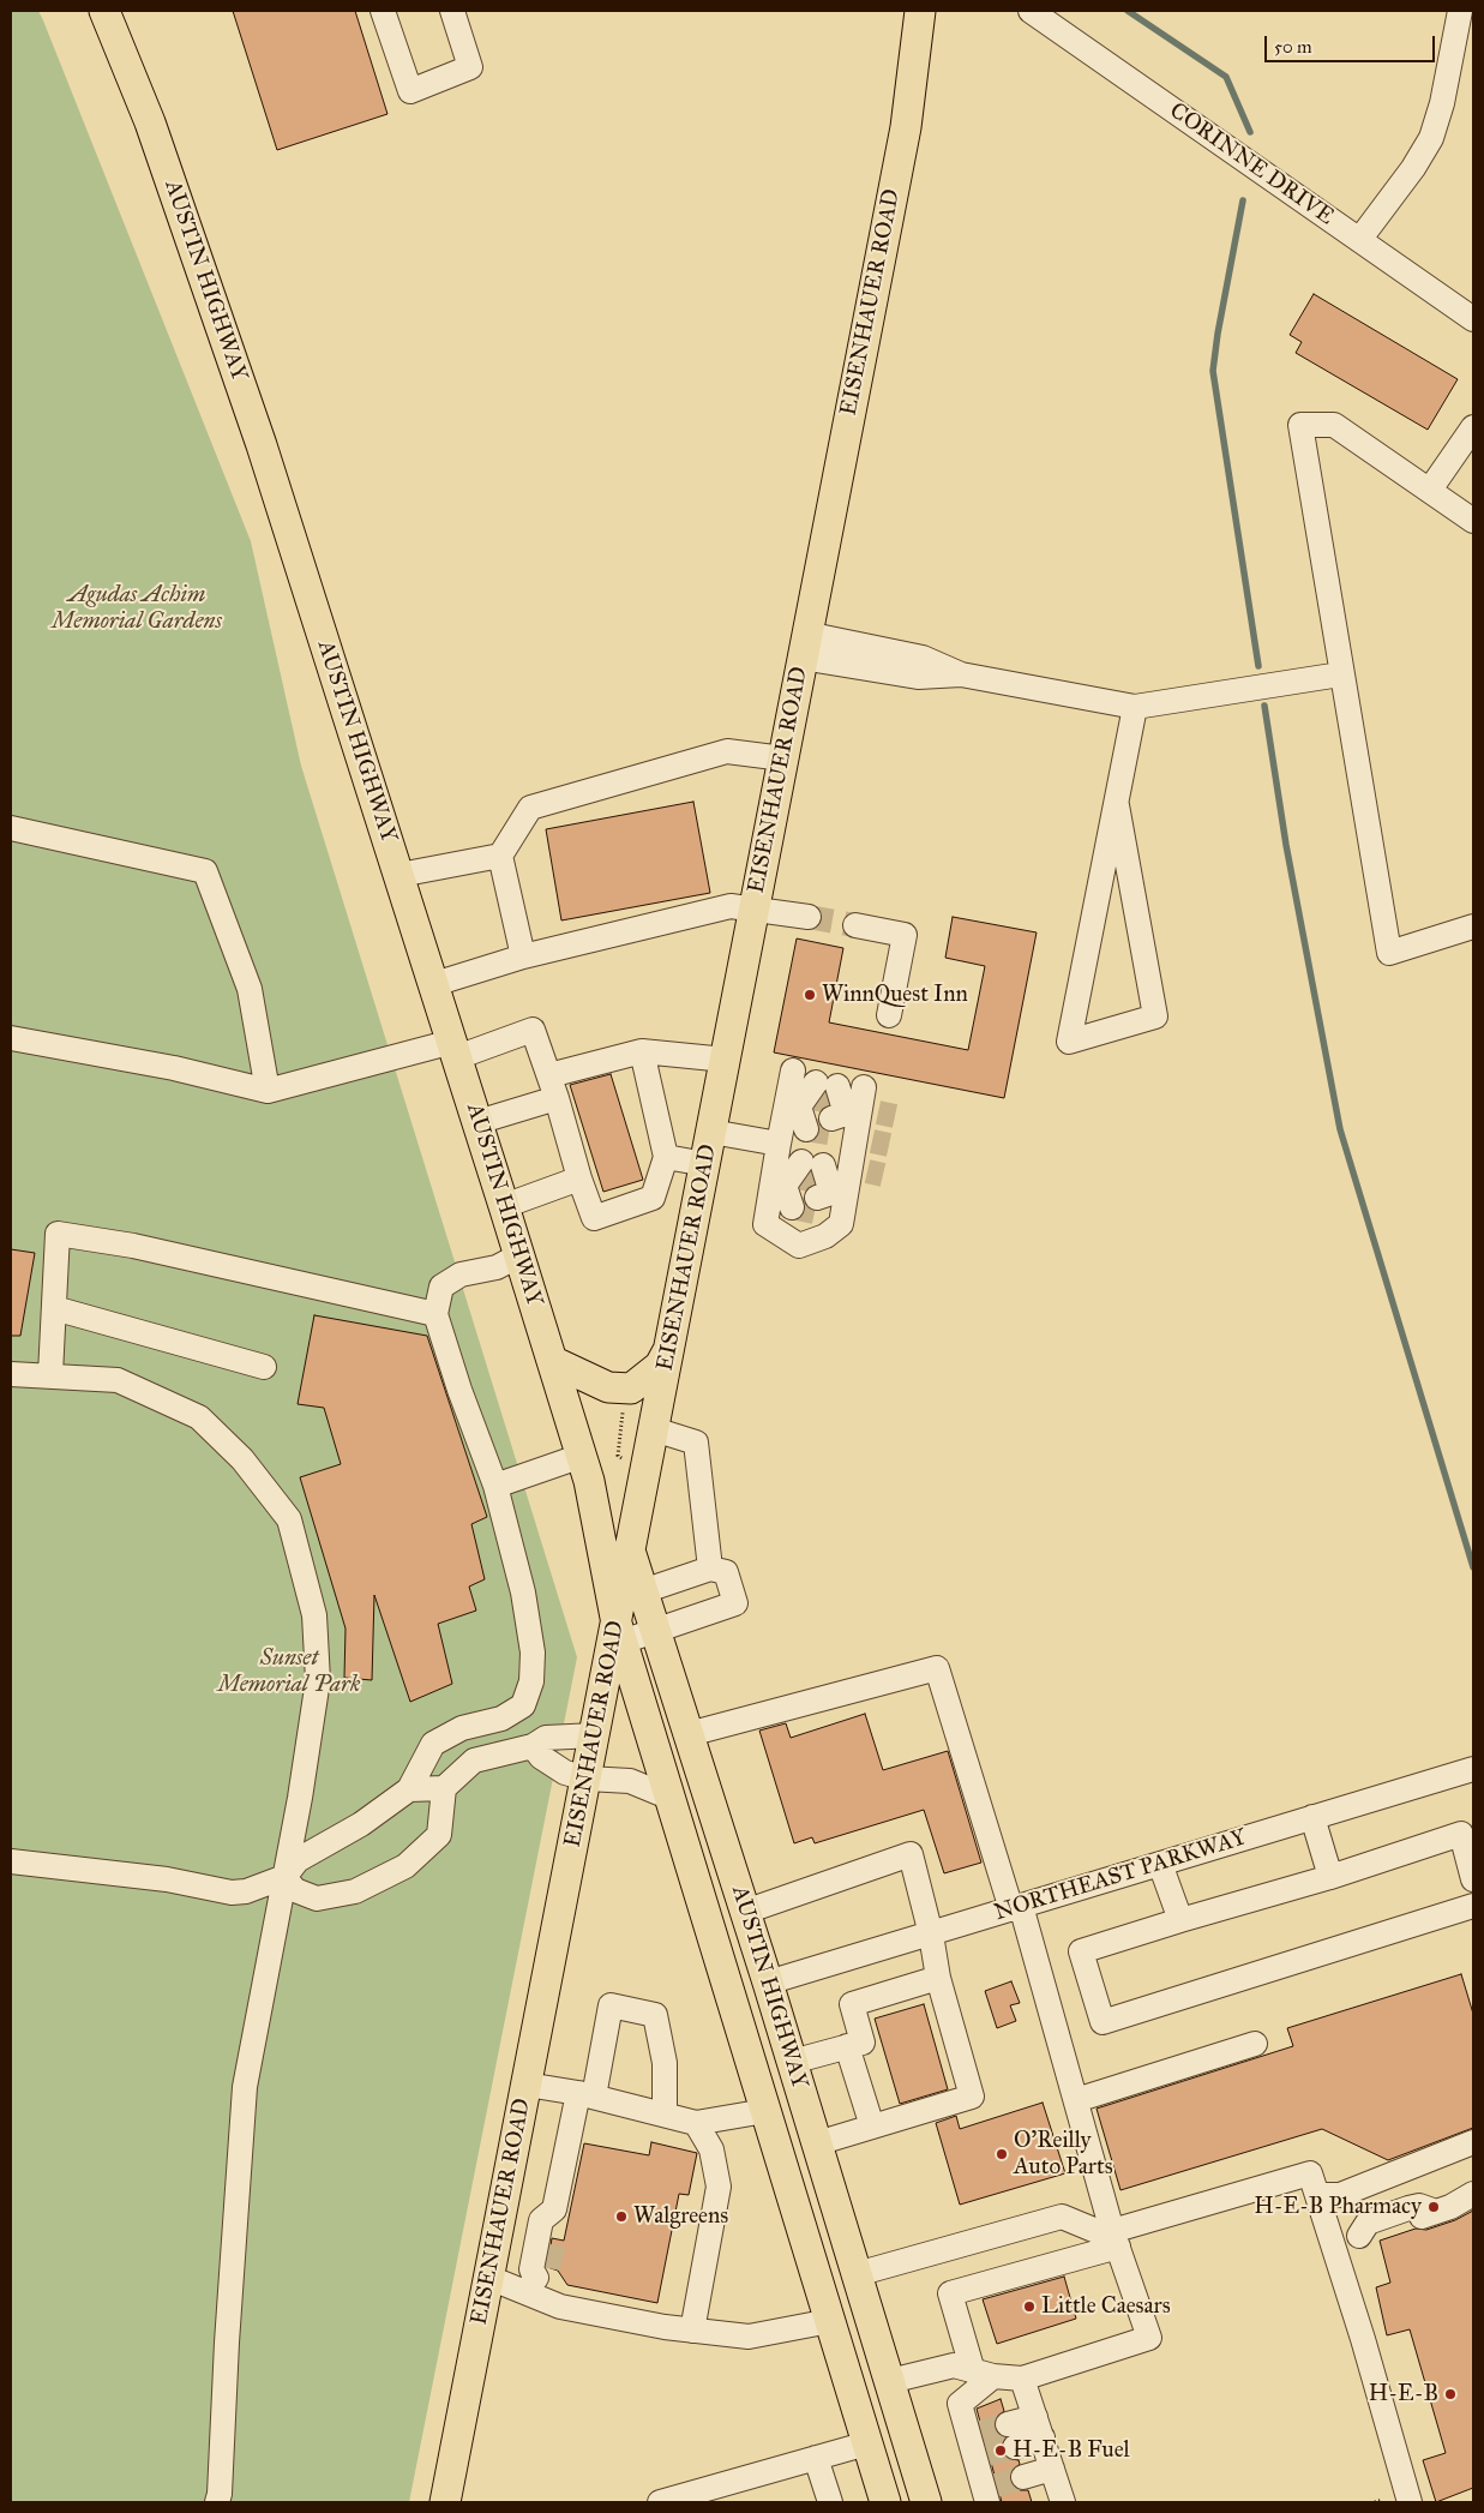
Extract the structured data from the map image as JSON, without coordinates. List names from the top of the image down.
{
  "streets": {
    "main road": ["AUSTIN HIGHWAY", "EISENHAUER ROAD"],
    "street": ["CORINNE DRIVE", "NORTHEAST PARKWAY"]
  },
  "crossings": [
    ["AUSTIN HIGHWAY", "EISENHAUER ROAD"],
    ["AUSTIN HIGHWAY", "NORTHEAST PARKWAY"]
  ],
  "parks": ["Agudas Achim Memorial Gardens", "Sunset Memorial Park"],
  "places": [
    "WinnQuest Inn",
    "O'Reilly Auto Parts",
    "H-E-B Pharmacy",
    "Walgreens",
    "Little Caesars",
    "H-E-B",
    "H-E-B Fuel"
  ],
  "scale_bar": "50 m"
}
